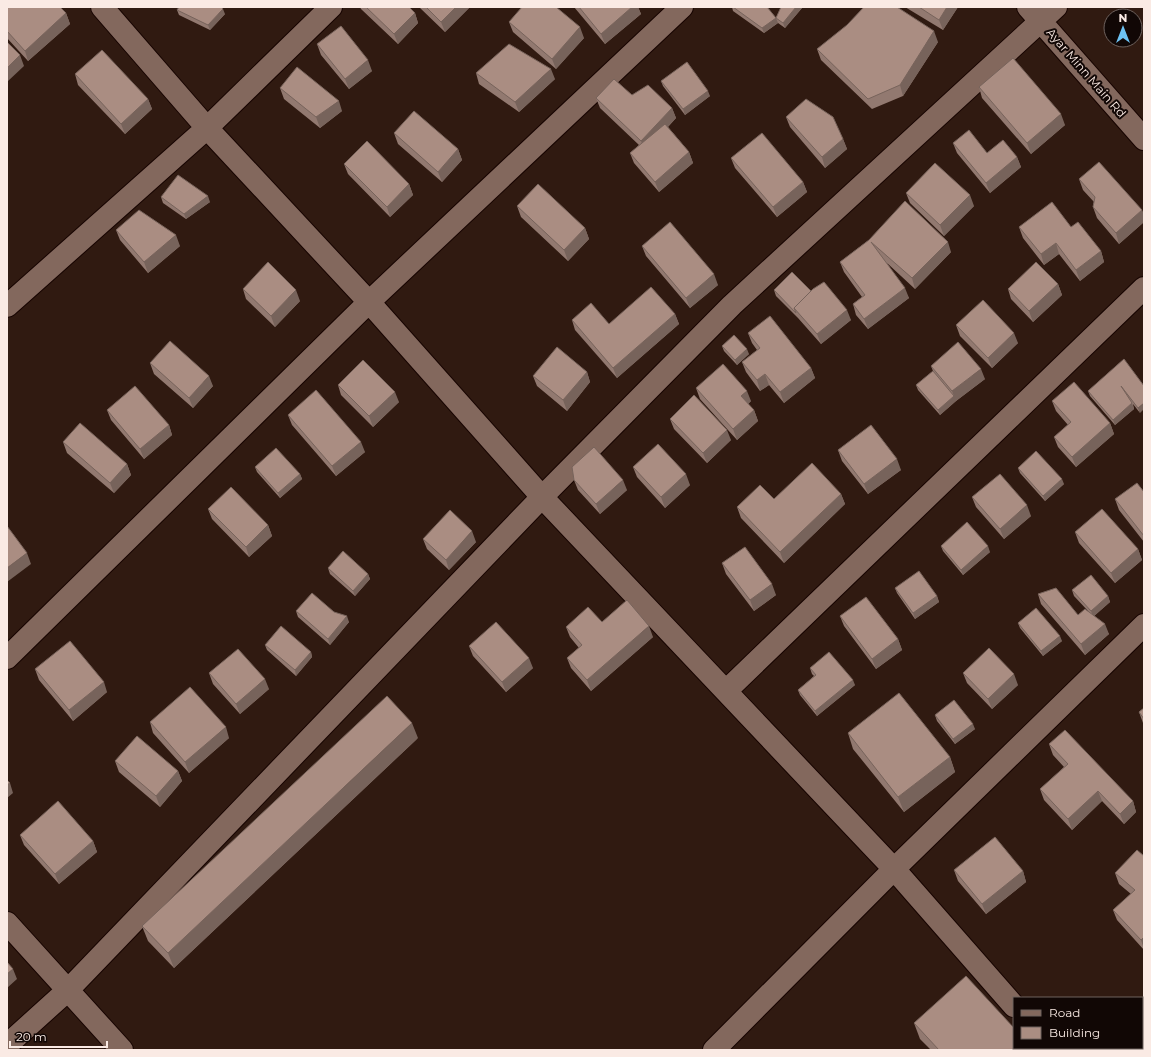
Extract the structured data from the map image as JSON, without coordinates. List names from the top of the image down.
{
  "streets": {
    "street": ["Ayar Minn Main Rd"]
  },
  "legend": ["Road", "Building"],
  "scale_bar": "20 m",
  "north": "top"
}
